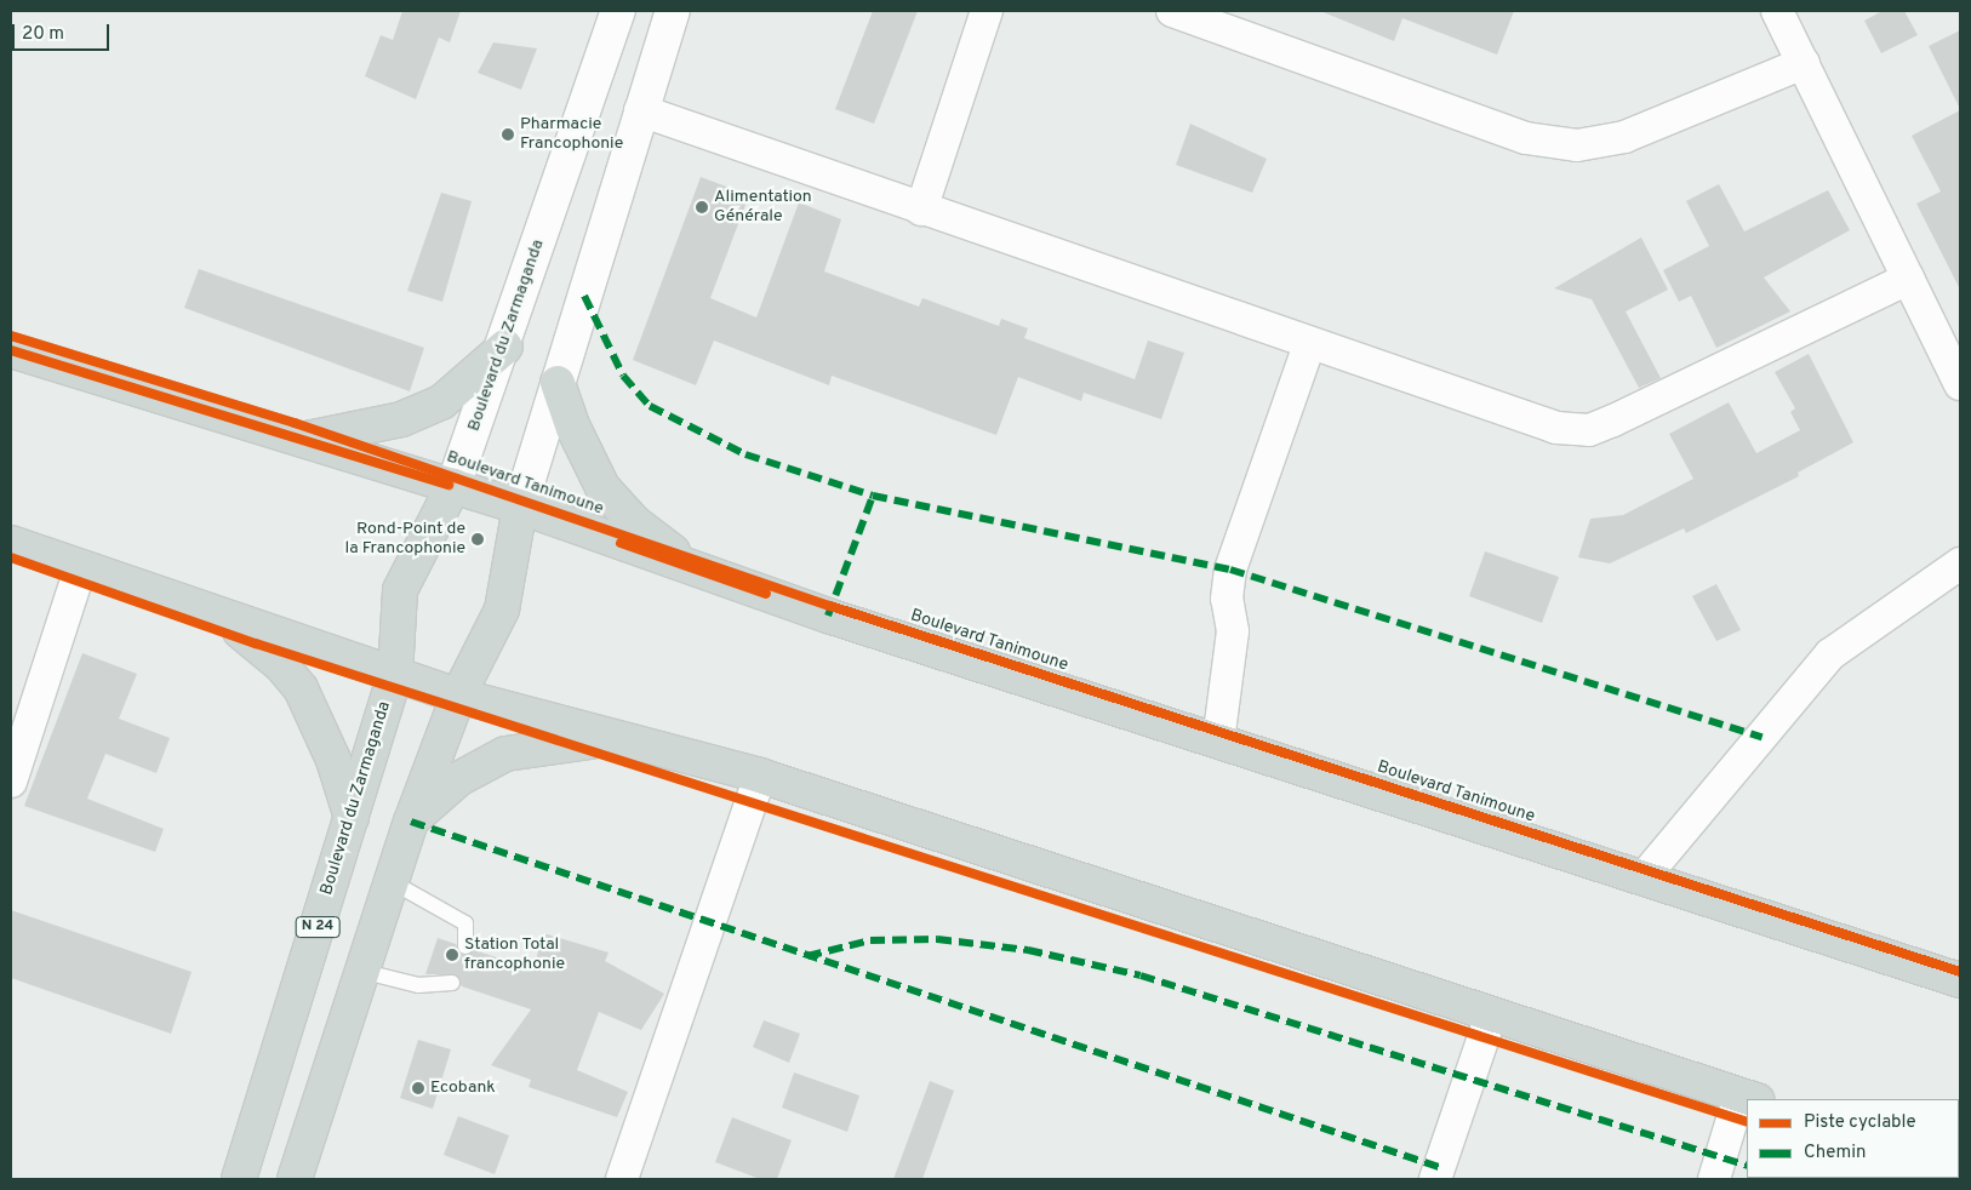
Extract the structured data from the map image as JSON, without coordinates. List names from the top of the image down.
{
  "streets": {
    "main road": ["Boulevard du Zarmaganda", "Boulevard Tanimoune", "N 24"]
  },
  "crossings": [
    ["Boulevard du Zarmaganda", "Boulevard Tanimoune"]
  ],
  "places": [
    "Pharmacie Francophonie",
    "Alimentation Générale",
    "Rond-Point de la Francophonie",
    "Station Total francophonie",
    "Ecobank"
  ],
  "legend": ["Piste cyclable", "Chemin"],
  "scale_bar": "20 m"
}
